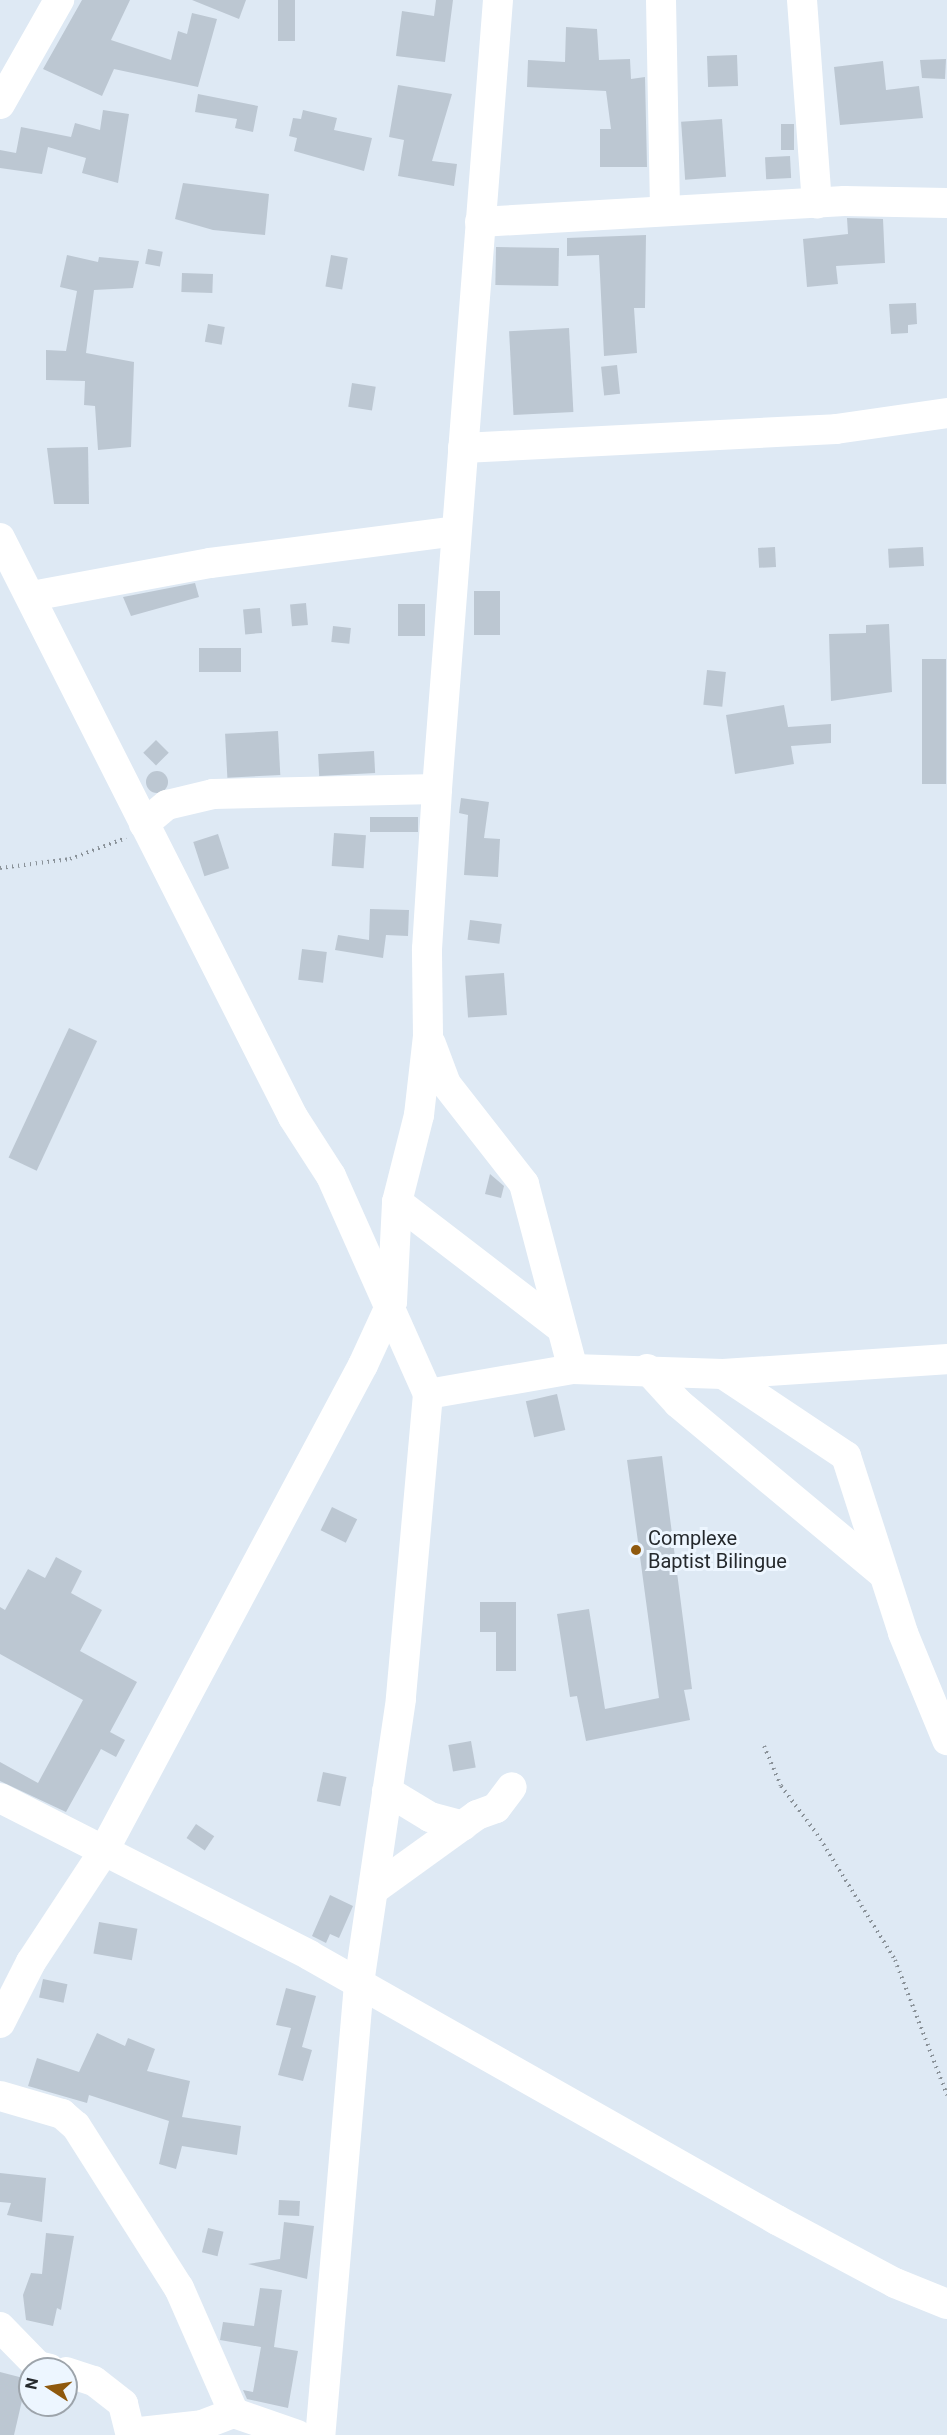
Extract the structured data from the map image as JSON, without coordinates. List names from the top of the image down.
{
  "places": ["Complexe Baptist Bilingue"],
  "north": "left"
}
